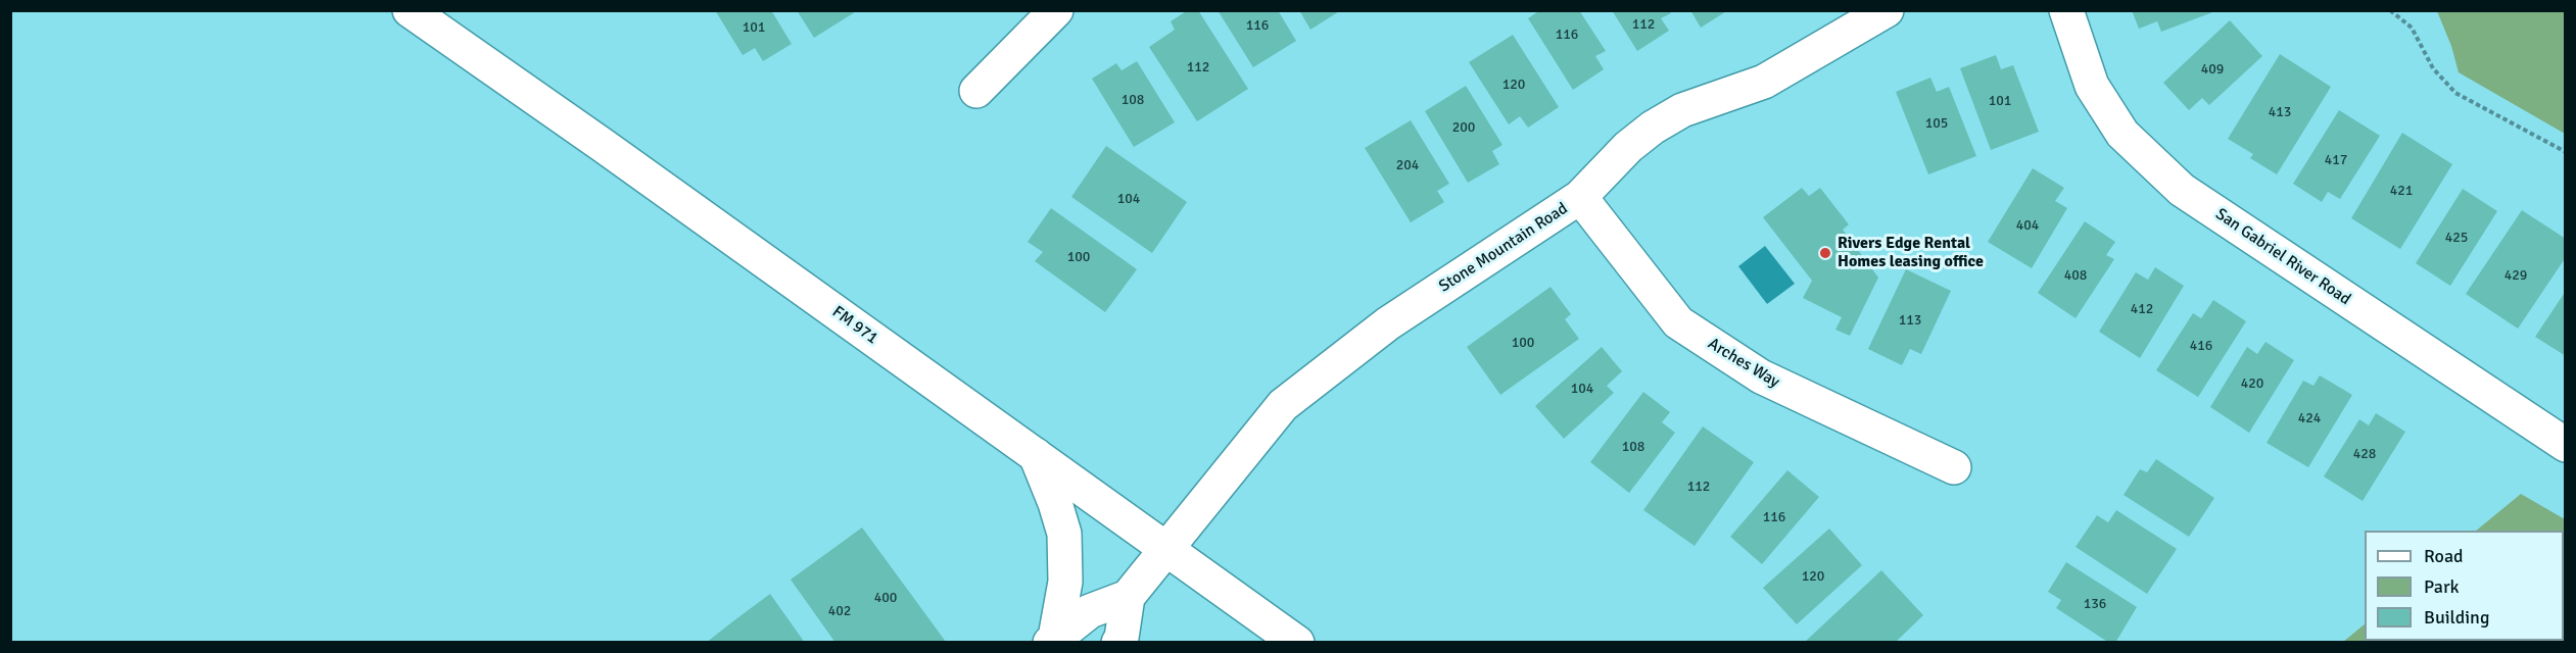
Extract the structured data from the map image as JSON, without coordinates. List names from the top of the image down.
{
  "streets": {
    "street": [
      "Stone Mountain Road",
      "San Gabriel River Road",
      "FM 971",
      "Arches Way"
    ]
  },
  "crossings": [
    ["Stone Mountain Road", "FM 971"],
    ["Stone Mountain Road", "Arches Way"]
  ],
  "places": ["Rivers Edge Rental Homes leasing office"],
  "house_numbers": [
    "112",
    "116",
    "101",
    "116",
    "112",
    "409",
    "120",
    "108",
    "101",
    "413",
    "105",
    "200",
    "417",
    "204",
    "421",
    "104",
    "404",
    "425",
    "100",
    "408",
    "429",
    "412",
    "113",
    "100",
    "416",
    "420",
    "104",
    "424",
    "108",
    "428",
    "112",
    "116",
    "120",
    "400",
    "136",
    "402"
  ],
  "legend": ["Road", "Park", "Building"]
}
